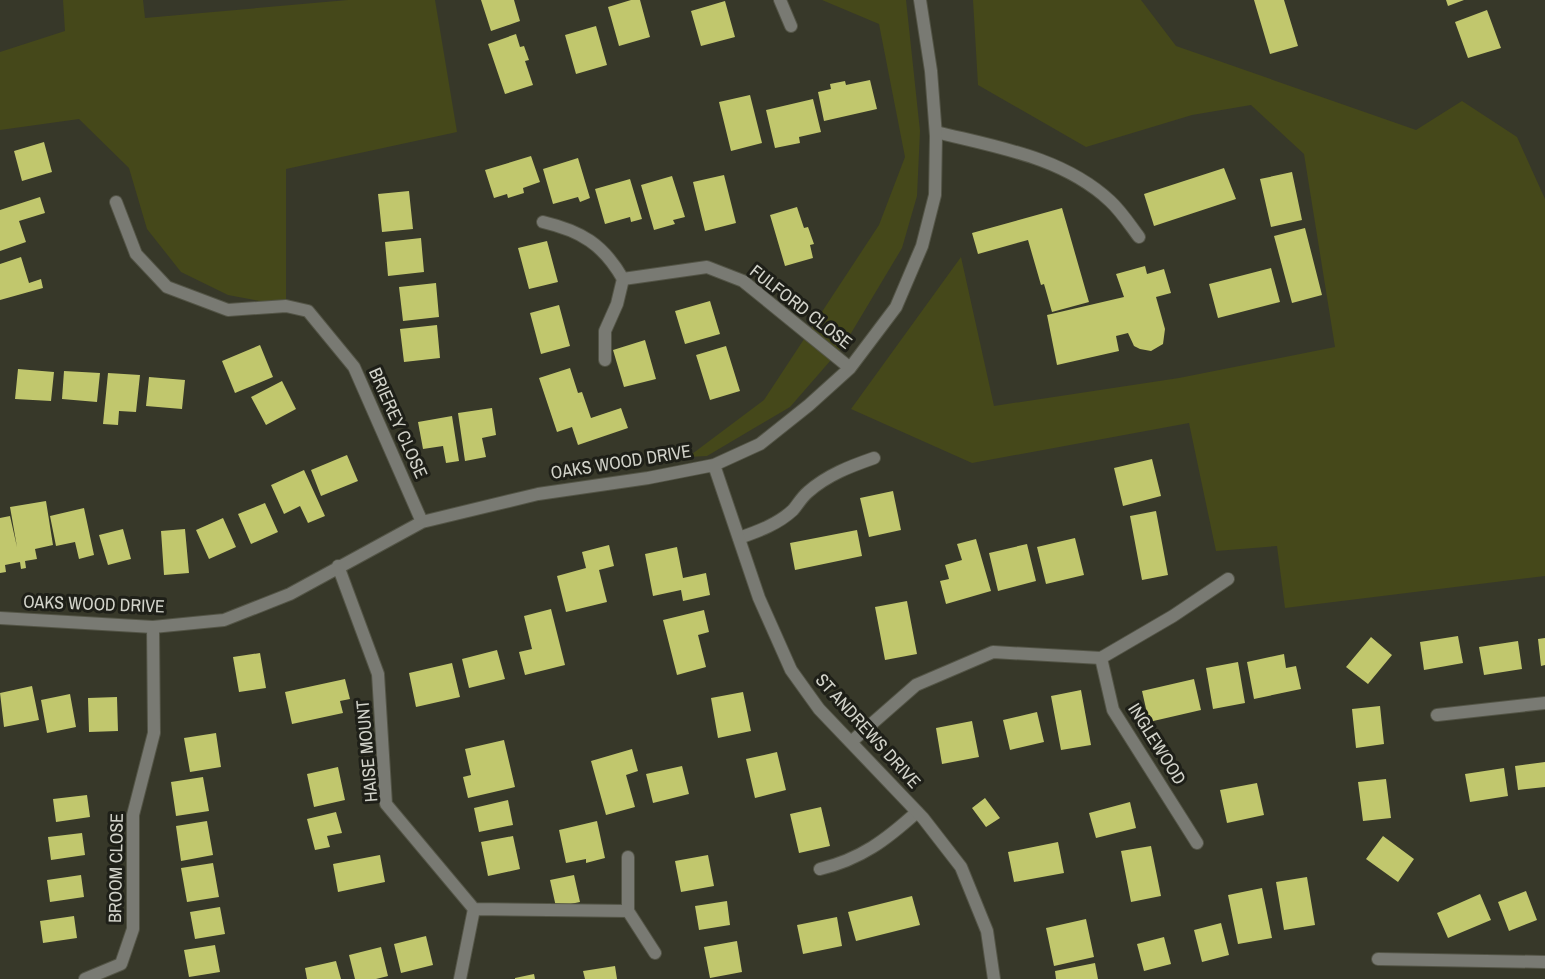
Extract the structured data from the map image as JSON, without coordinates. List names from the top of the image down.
{
  "streets": {
    "street": [
      "FULFORD CLOSE",
      "BRIEREY CLOSE",
      "OAKS WOOD DRIVE",
      "ST ANDREWS DRIVE",
      "INGLEWOOD",
      "HAISE MOUNT",
      "BROOM CLOSE"
    ]
  },
  "crossings": [
    ["FULFORD CLOSE", "OAKS WOOD DRIVE"],
    ["BRIEREY CLOSE", "OAKS WOOD DRIVE"],
    ["OAKS WOOD DRIVE", "ST ANDREWS DRIVE"],
    ["OAKS WOOD DRIVE", "HAISE MOUNT"],
    ["OAKS WOOD DRIVE", "BROOM CLOSE"]
  ]
}
